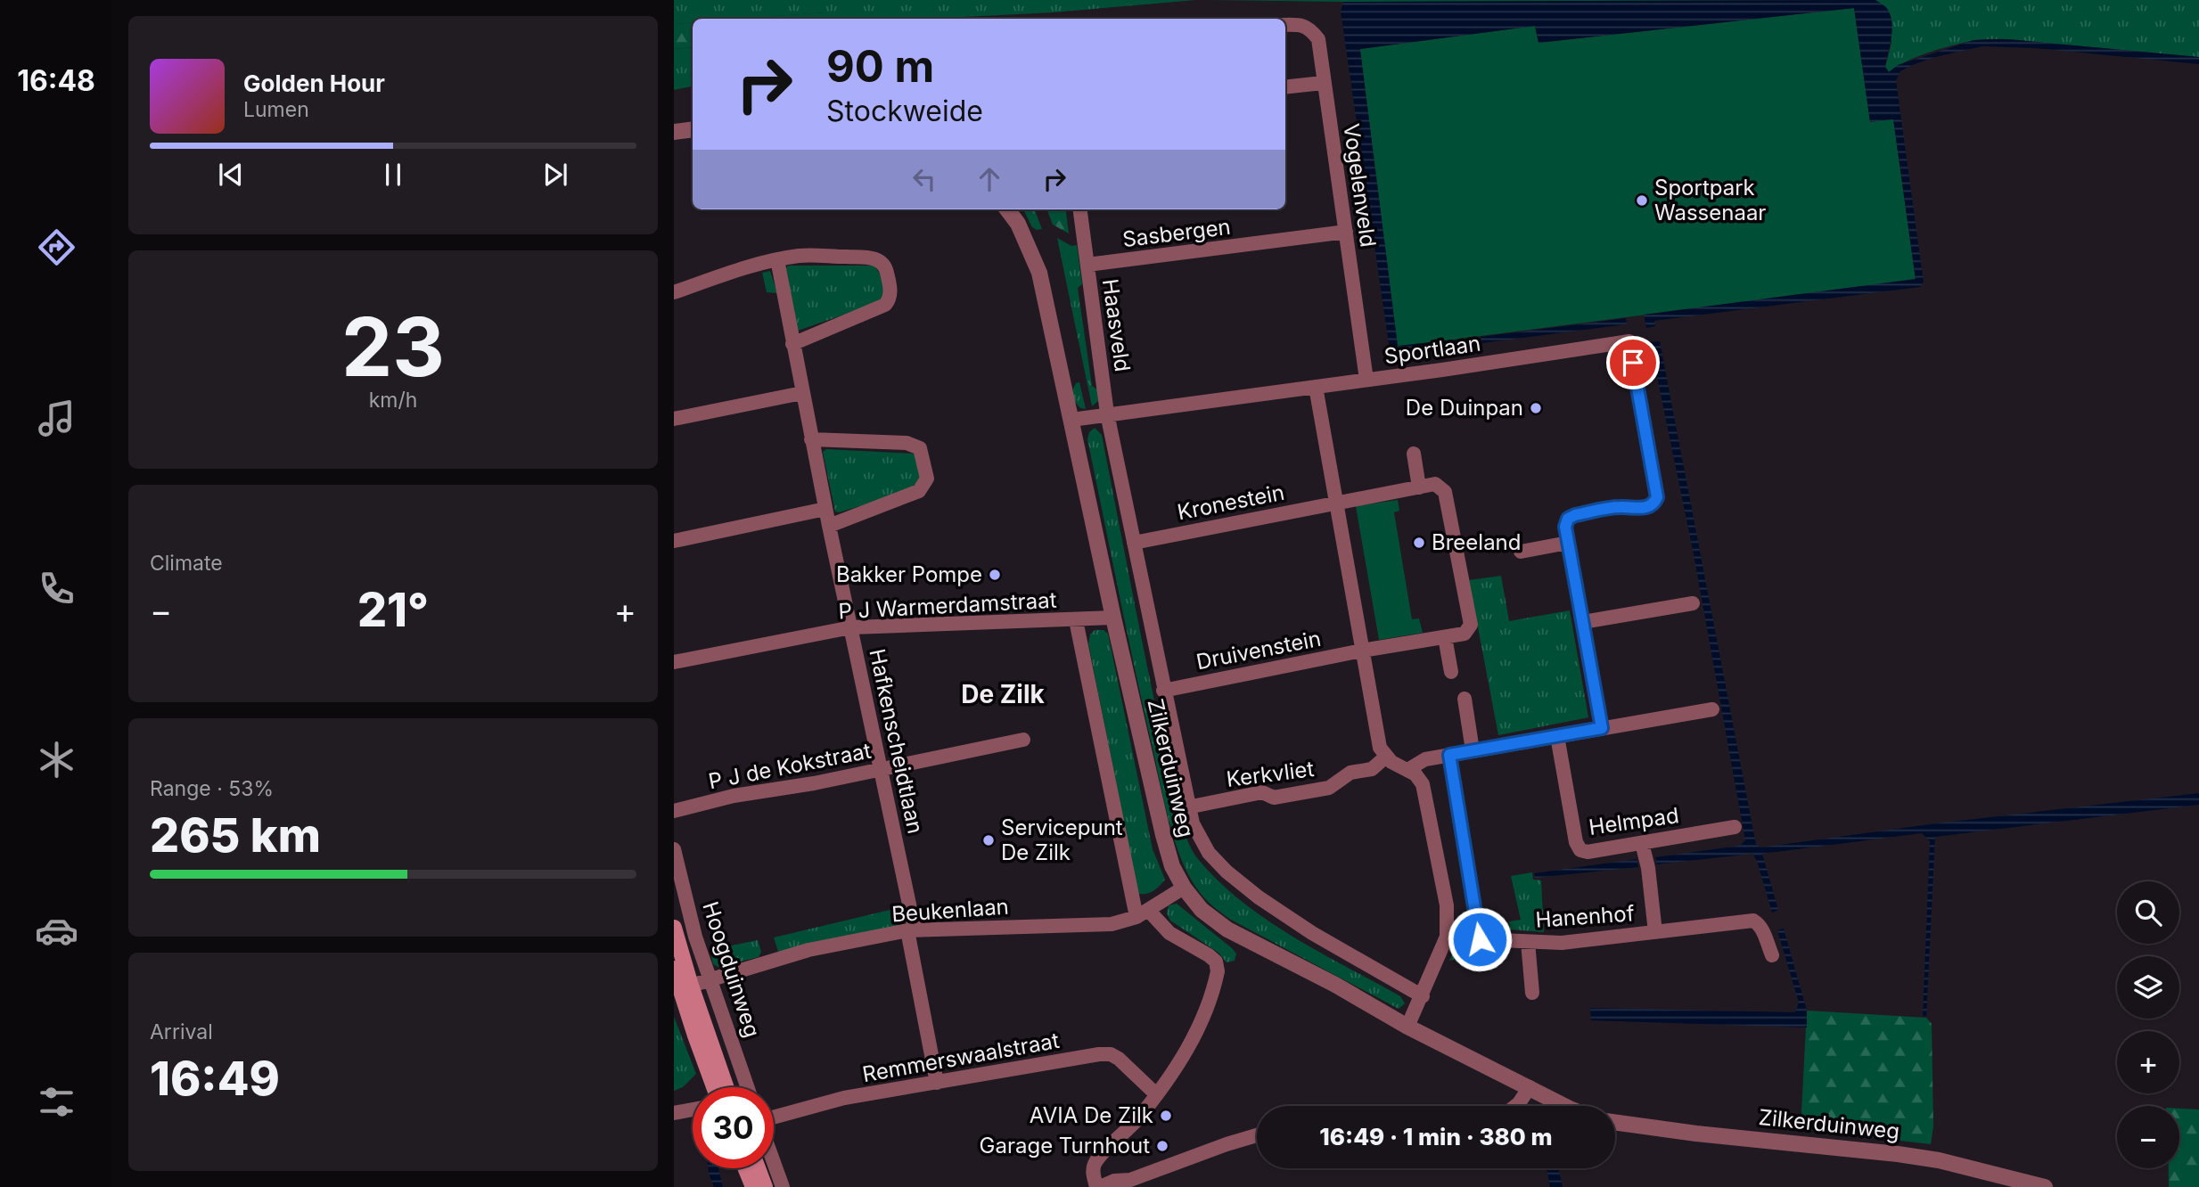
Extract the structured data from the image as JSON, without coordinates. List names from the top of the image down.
{
  "streets": {
    "main road": ["Hoogduinweg"],
    "street": [
      "Vogelenveld",
      "Sasbergen",
      "Haasveld",
      "Sportlaan",
      "Kronestein",
      "P J Warmerdamstraat",
      "Druivenstein",
      "Hafkenscheidtlaan",
      "P J de Kokstraat",
      "Zilkerduinweg",
      "Kerkvliet",
      "Helmpad",
      "Beukenlaan",
      "Hanenhof",
      "Remmerswaalstraat"
    ]
  },
  "crossings": [
    ["Vogelenveld", "Sasbergen"],
    ["Vogelenveld", "Sportlaan"],
    ["Sasbergen", "Haasveld"],
    ["Haasveld", "Sportlaan"],
    ["Haasveld", "Zilkerduinweg"],
    ["Sportlaan", "Zilkerduinweg"],
    ["Kronestein", "Zilkerduinweg"],
    ["P J Warmerdamstraat", "Hafkenscheidtlaan"],
    ["P J Warmerdamstraat", "Zilkerduinweg"],
    ["Druivenstein", "Zilkerduinweg"],
    ["Hafkenscheidtlaan", "P J de Kokstraat"],
    ["Hafkenscheidtlaan", "Beukenlaan"],
    ["Hafkenscheidtlaan", "Remmerswaalstraat"],
    ["Zilkerduinweg", "Kerkvliet"],
    ["Zilkerduinweg", "Beukenlaan"],
    ["Helmpad", "Hanenhof"],
    ["Beukenlaan", "Hoogduinweg"]
  ],
  "districts": ["De Zilk"],
  "places": [
    "Sportpark Wassenaar",
    "De Duinpan",
    "Breeland",
    "Bakker Pompe",
    "Servicepunt De Zilk",
    "AVIA De Zilk",
    "Garage Turnhout"
  ],
  "page": {
    "tabs": "16:48",
    "turn": ["90 m", "Stockweide"],
    "song": ["Golden Hour", "Lumen"],
    "tile": [
      ["23", "km/h"],
      "Climate",
      ["Range · 53%", "265 km"],
      ["Arrival", "16:49"]
    ],
    "heat": ["−", "21°", "+"],
    "map_buttons": ["+", "−"],
    "limit": "30",
    "trip": "16:49 · 1 min · 380 m"
  }
}
